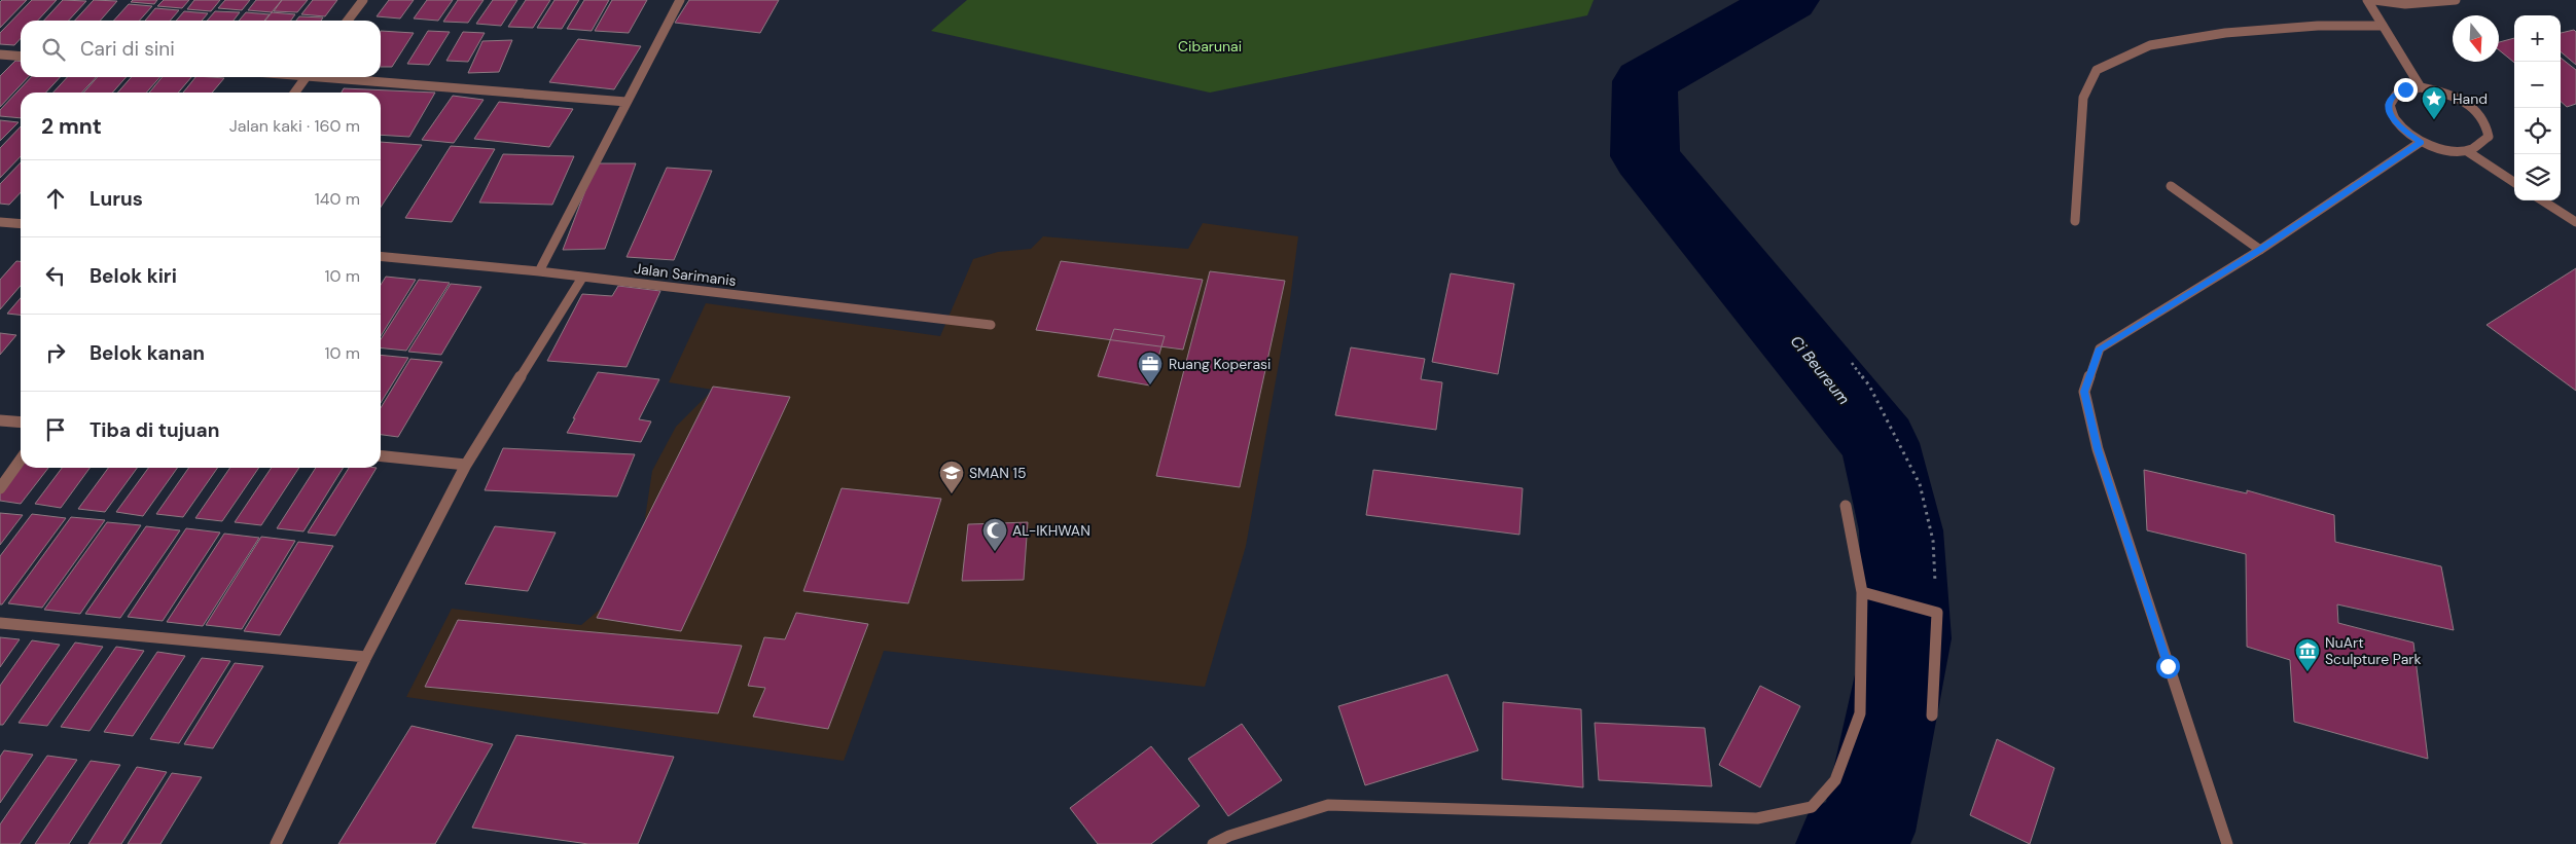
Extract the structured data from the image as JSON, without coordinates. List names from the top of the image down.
{
  "streets": {
    "street": ["Jalan Sarimanis"]
  },
  "water": ["Ci Beureum"],
  "parks": ["Cibarunai"],
  "places": {
    "place": ["Hand"],
    "office": ["Ruang Koperasi"],
    "school or university": ["SMAN 15"],
    "mosque": ["AL-IKHWAN"],
    "museum": ["NuArt Sculpture Park"]
  },
  "north": "bottom",
  "page": {
    "map_buttons": ["+", "−"],
    "search": "Cari di sini",
    "heading": ["2 mnt", "Jalan kaki · 160 m"],
    "list": [
      ["Lurus", "140 m"],
      ["Belok kiri", "10 m"],
      ["Belok kanan", "10 m"],
      "Tiba di tujuan"
    ]
  }
}
